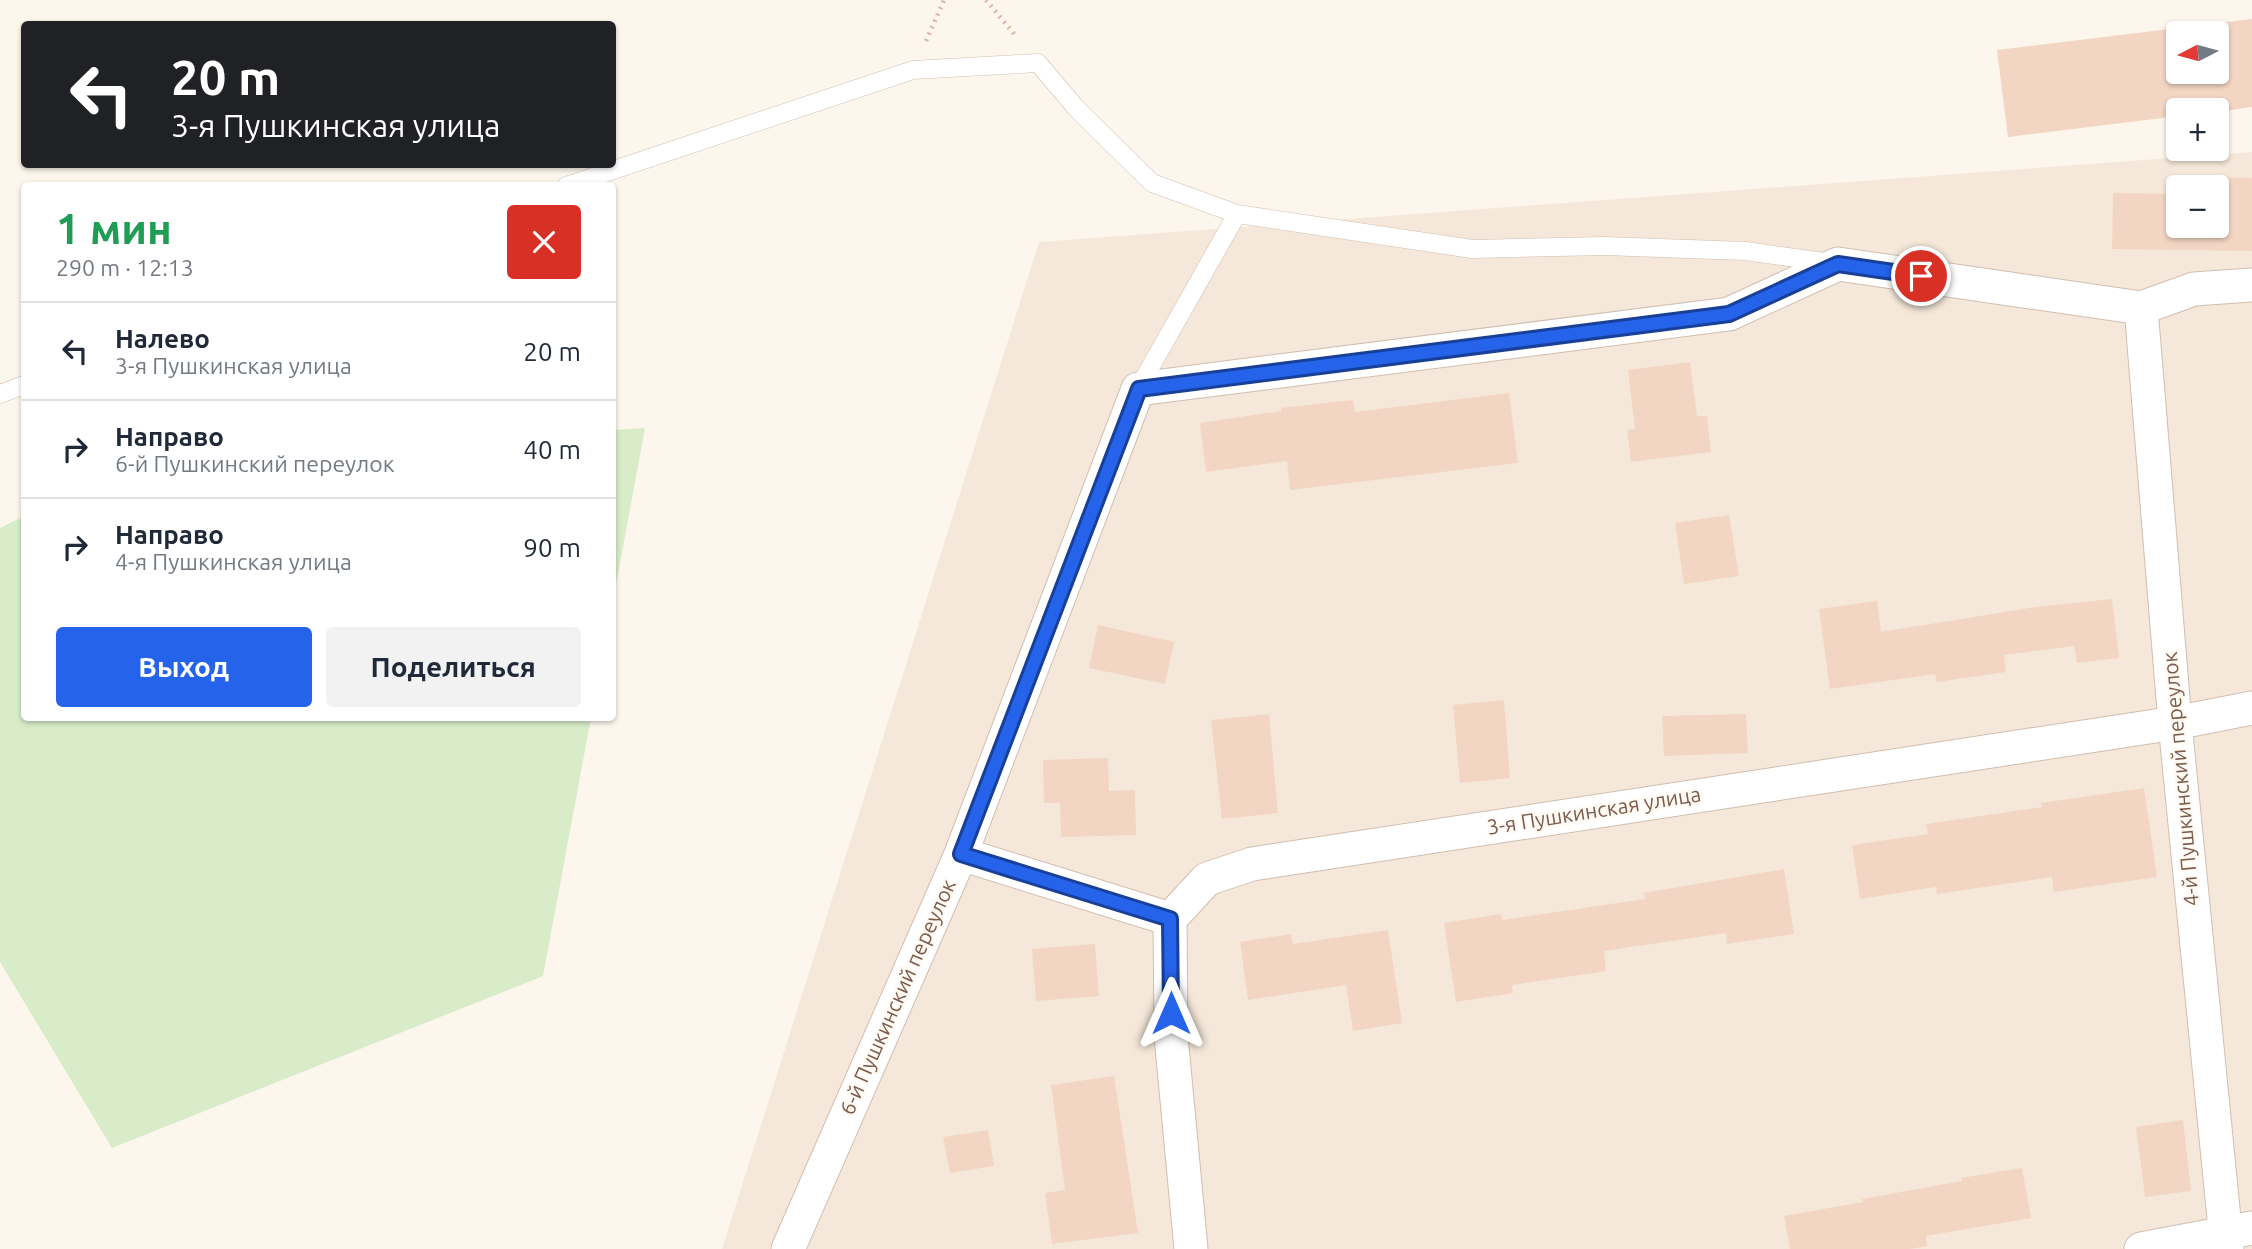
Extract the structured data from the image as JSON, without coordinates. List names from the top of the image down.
{
  "streets": {
    "street": ["4-й Пушкинский переулок", "3-я Пушкинская улица", "6-й Пушкинский переулок"]
  },
  "crossings": [
    ["4-й Пушкинский переулок", "3-я Пушкинская улица"]
  ],
  "north": "left",
  "page": {
    "map_buttons": ["+", "−"],
    "turn": ["20 m", "3-я Пушкинская улица"],
    "heading": ["1 мин", "290 m · 12:13"],
    "list": [
      {
        "name": "Налево",
        "note": "3-я Пушкинская улица",
        "value": "20 m"
      },
      {
        "name": "Направо",
        "note": "6-й Пушкинский переулок",
        "value": "40 m"
      },
      {
        "name": "Направо",
        "note": "4-я Пушкинская улица",
        "value": "90 m"
      }
    ],
    "buttons": ["Выход", "Поделиться"]
  }
}
